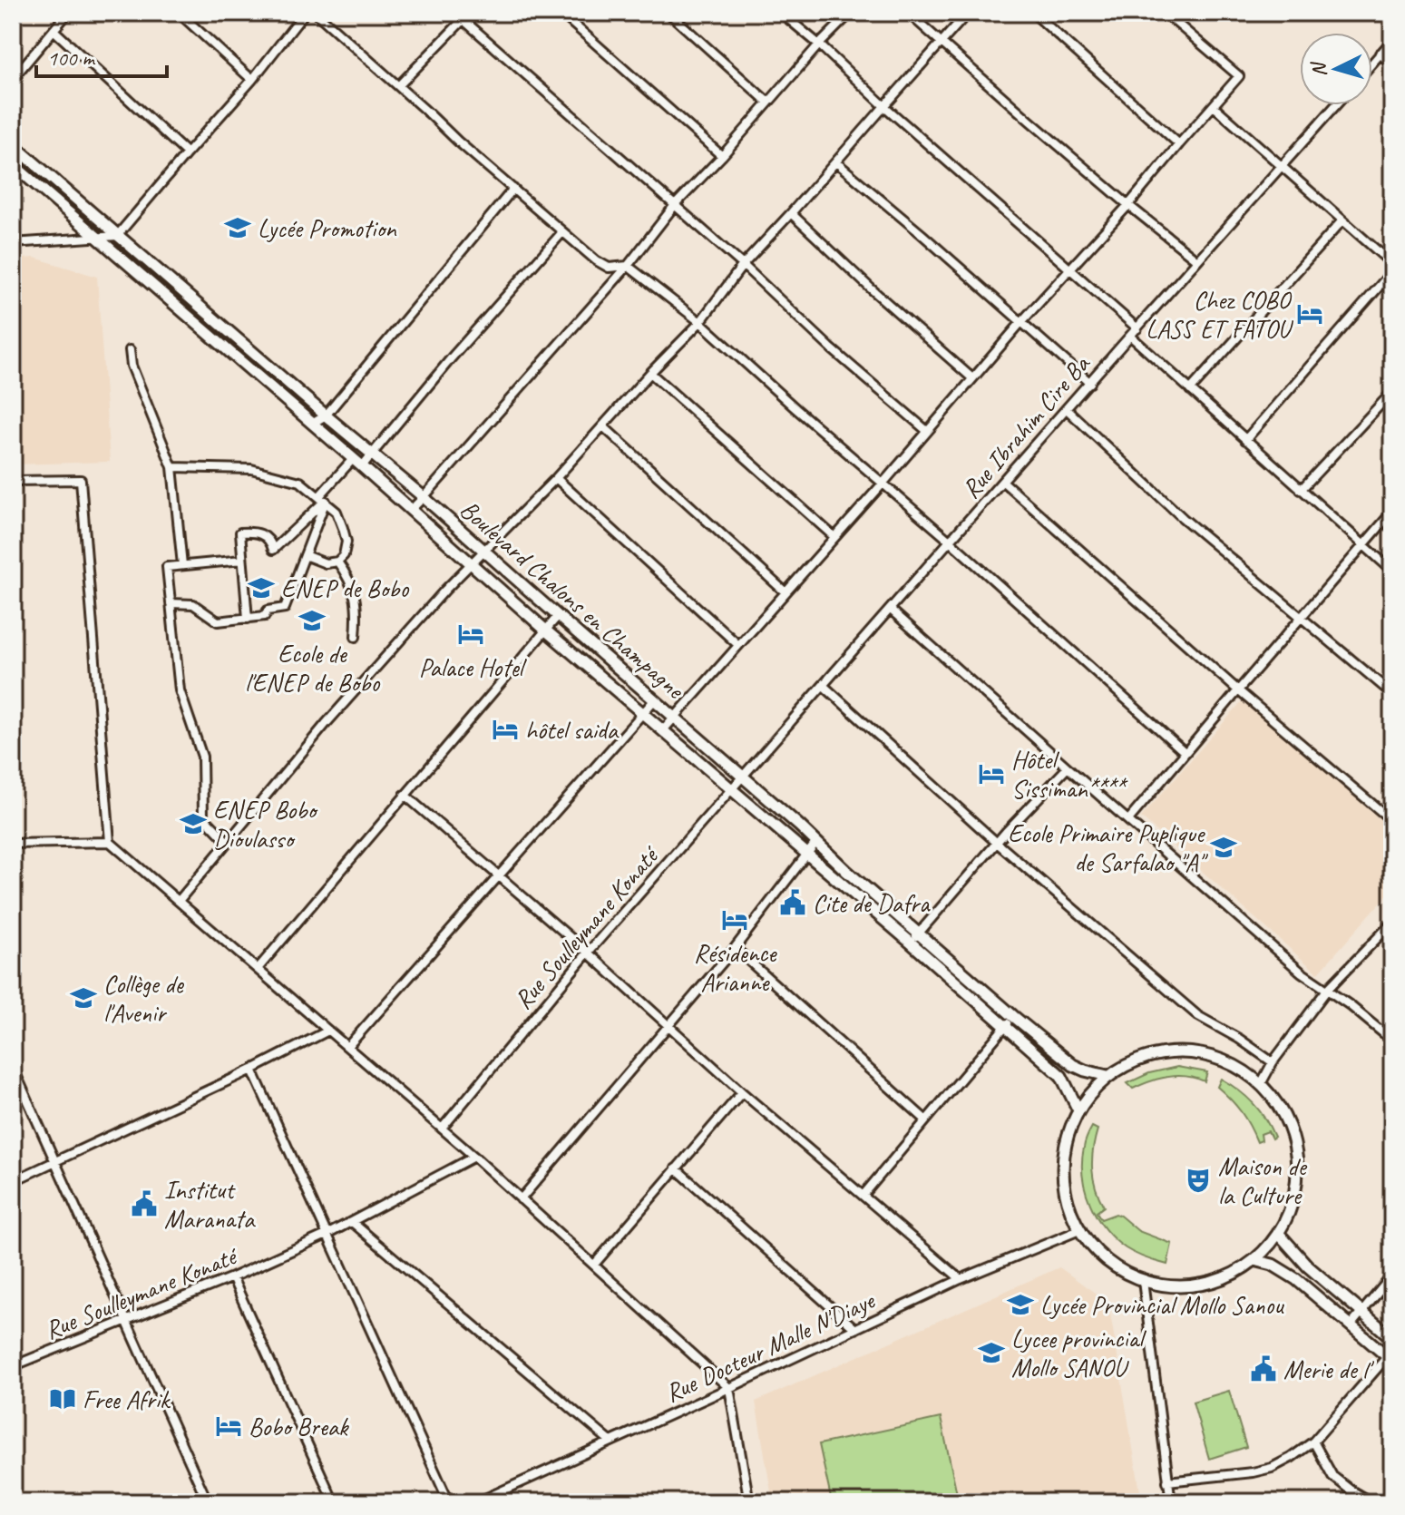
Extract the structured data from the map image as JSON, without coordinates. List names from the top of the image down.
{
  "streets": {
    "main road": ["Boulevard Chalons en Champagne"],
    "street": ["Rue Ibrahim Cire Ba", "Rue Soulleymane Konaté", "Rue Docteur Malle N'Diaye"]
  },
  "crossings": [
    ["Rue Ibrahim Cire Ba", "Boulevard Chalons en Champagne"],
    ["Rue Ibrahim Cire Ba", "Rue Soulleymane Konaté"],
    ["Boulevard Chalons en Champagne", "Rue Soulleymane Konaté"],
    ["Boulevard Chalons en Champagne", "Rue Docteur Malle N'Diaye"]
  ],
  "places": {
    "school or university": [
      "Lycée Promotion",
      "ENEP de Bobo",
      "Ecole de l'ENEP de Bobo",
      "ENEP Bobo Dioulasso",
      "Ecole Primaire Puplique de Sarfalao \"A\"",
      "Collège de l'Avenir",
      "Lycée Provincial Mollo Sanou",
      "Lycee provincial Mollo SANOU"
    ],
    "hotel": [
      "Chez COBO LASS ET FATOU",
      "Palace Hotel",
      "hôtel saida",
      "Hôtel Sissiman****",
      "Résidence Arianne",
      "Bobo Break"
    ],
    "public building": ["Cite de Dafra", "Institut Maranata", "Merie de l'"],
    "theatre": ["Maison de la Culture"],
    "library": ["Free Afrik"]
  },
  "scale_bar": "100 m",
  "north": "left"
}
